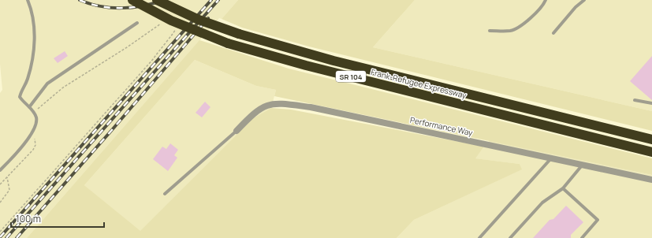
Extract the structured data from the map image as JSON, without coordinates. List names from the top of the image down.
{
  "streets": {
    "highway": ["SR 104", "Frank-Refugee Expressway"],
    "street": ["Performance Way"]
  },
  "scale_bar": "100 m"
}
